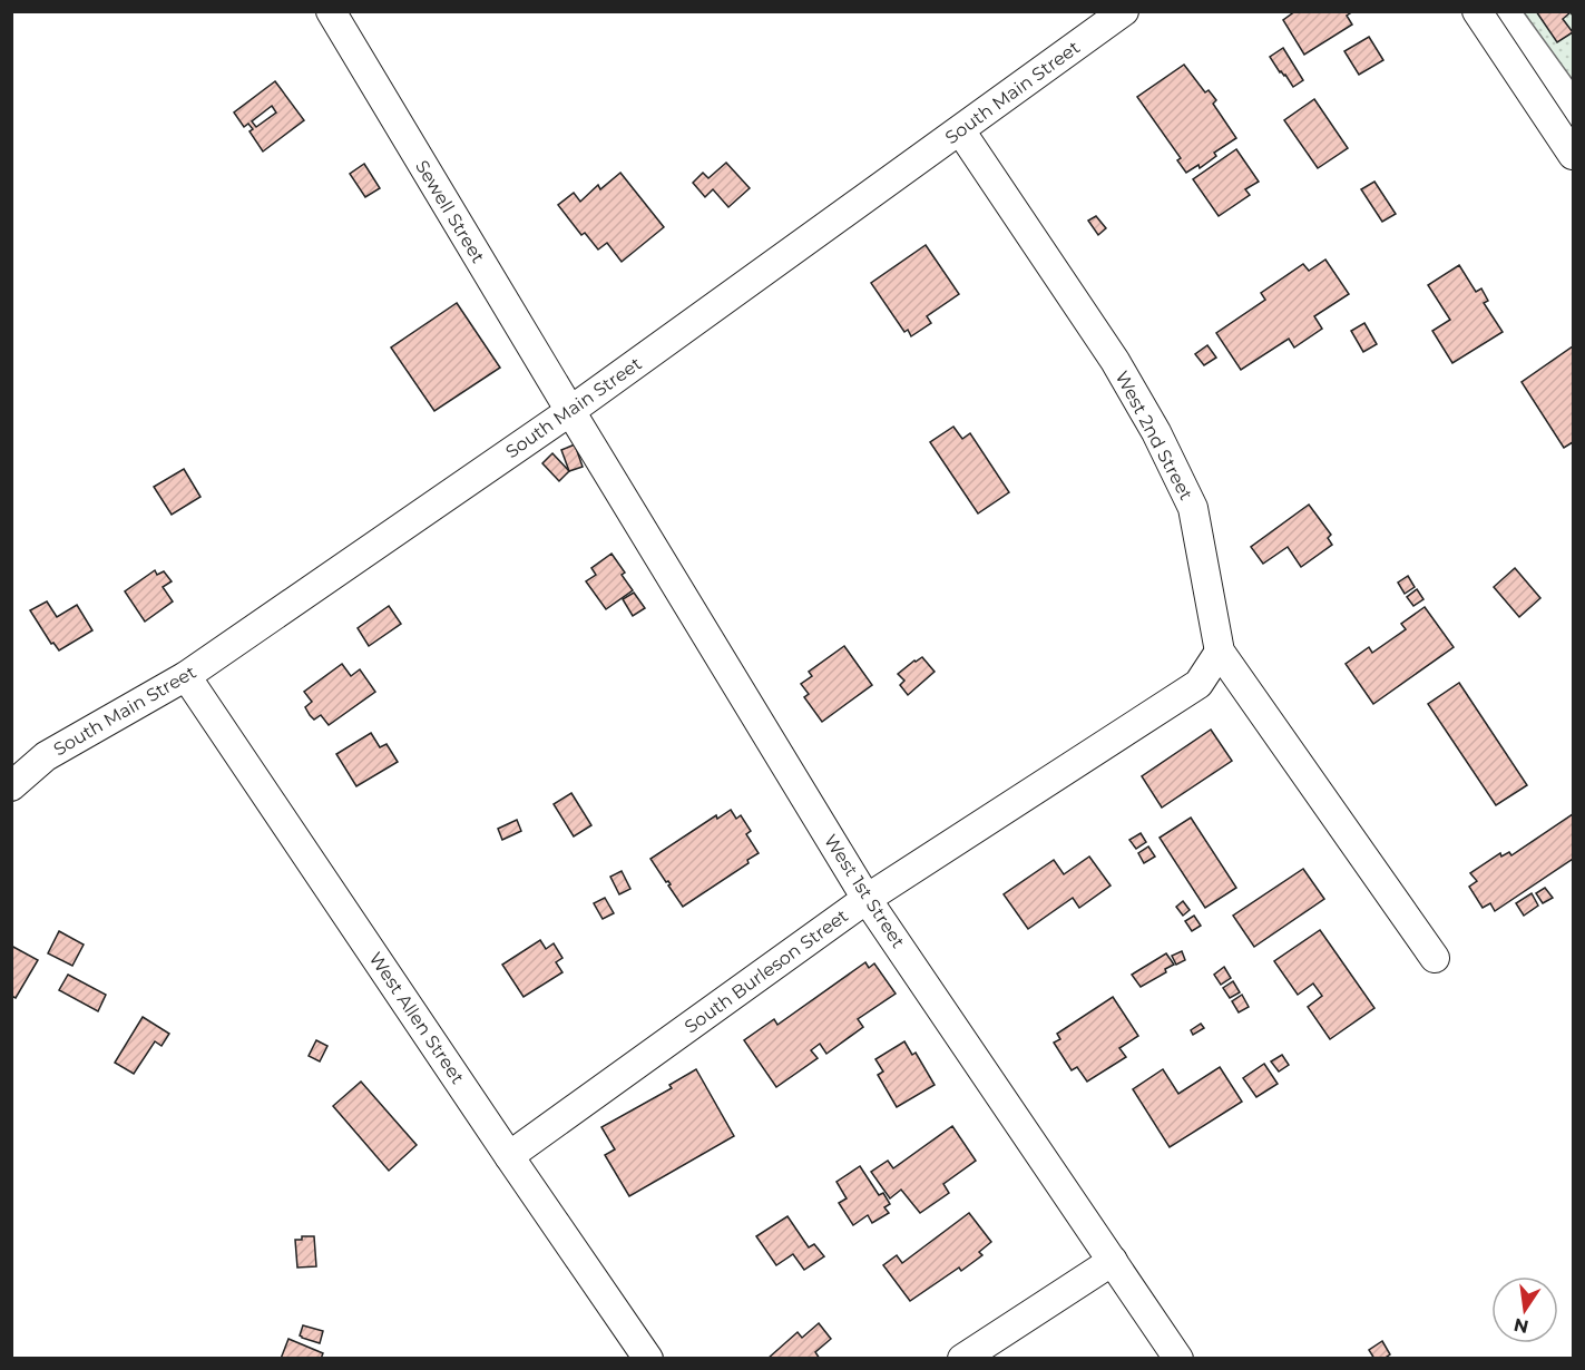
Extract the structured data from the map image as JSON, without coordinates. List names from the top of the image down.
{
  "streets": {
    "street": [
      "South Main Street",
      "Sewell Street",
      "West 2nd Street",
      "West 1st Street",
      "South Burleson Street",
      "West Allen Street"
    ]
  },
  "crossings": [
    ["South Main Street", "Sewell Street"],
    ["South Main Street", "West 2nd Street"],
    ["South Main Street", "West 1st Street"],
    ["South Main Street", "West Allen Street"],
    ["Sewell Street", "West 1st Street"],
    ["West 2nd Street", "South Burleson Street"],
    ["West 1st Street", "South Burleson Street"],
    ["South Burleson Street", "West Allen Street"]
  ],
  "north": "bottom"
}
